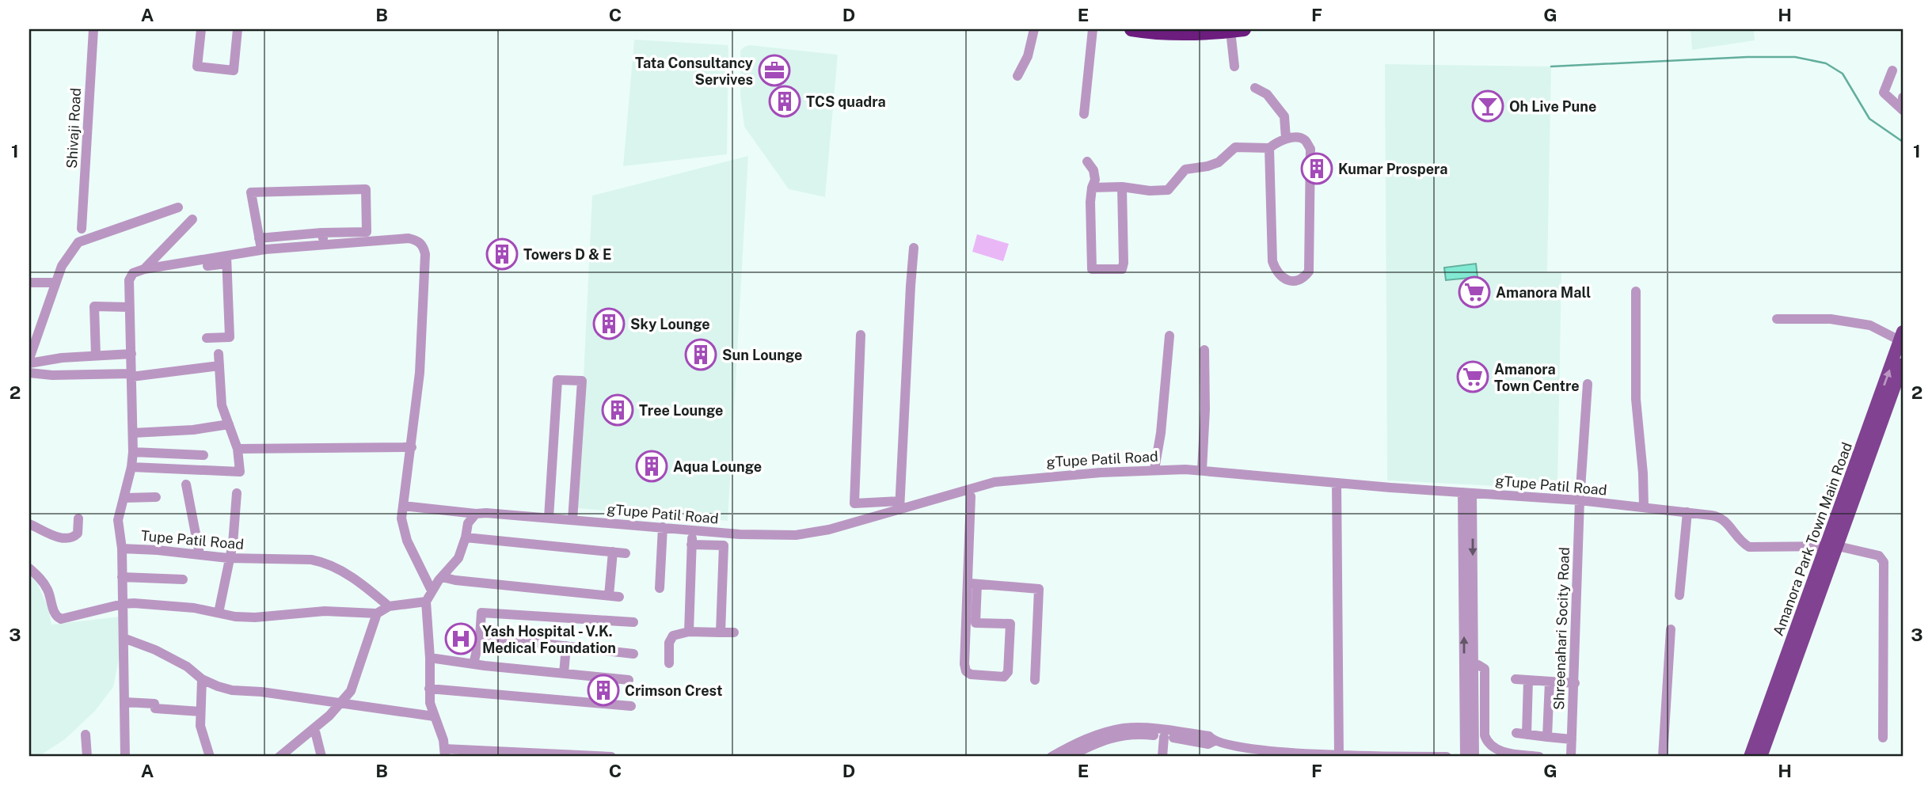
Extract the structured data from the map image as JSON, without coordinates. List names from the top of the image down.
{
  "streets": {
    "main road": ["Amanora Park Town Main Road"],
    "street": [
      "Shivaji Road",
      "gTupe Patil Road",
      "Tupe Patil Road",
      "Shreenahari Socity Road"
    ]
  },
  "crossings": [
    ["gTupe Patil Road", "Amanora Park Town Main Road"],
    ["gTupe Patil Road", "Shreenahari Socity Road"]
  ],
  "places": {
    "office": ["Tata Consultancy Servives"],
    "building": [
      "TCS quadra",
      "Kumar Prospera",
      "Towers D & E",
      "Sky Lounge",
      "Sun Lounge",
      "Tree Lounge",
      "Aqua Lounge",
      "Crimson Crest"
    ],
    "bar": ["Oh Live Pune"],
    "supermarket": ["Amanora Mall", "Amanora Town Centre"],
    "hospital": ["Yash Hospital - V.K. Medical Foundation"]
  },
  "grid": {
    "columns": [
      "A",
      "B",
      "C",
      "D",
      "E",
      "F",
      "G",
      "H"
    ],
    "rows": ["1", "2", "3"]
  }
}
